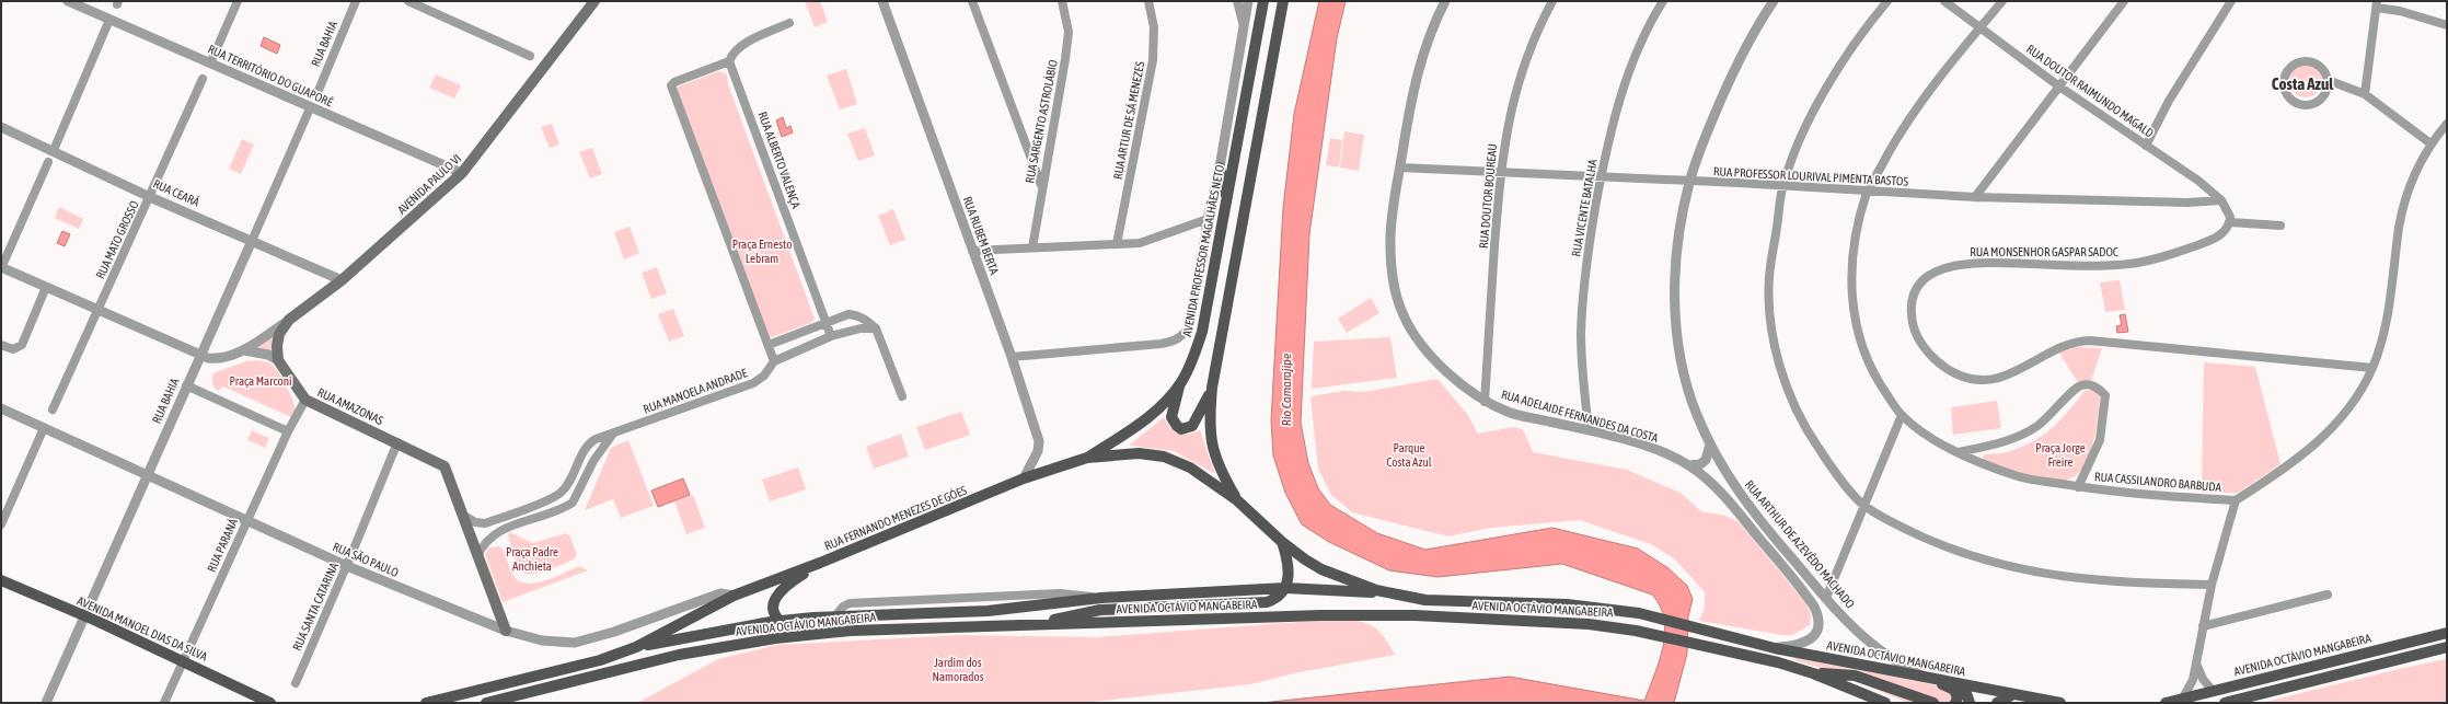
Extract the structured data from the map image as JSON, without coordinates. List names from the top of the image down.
{
  "streets": {
    "main road": [
      "AVENIDA PAULO VI",
      "AVENIDA PROFESSOR MAGALHÃES NETO",
      "RUA AMAZONAS",
      "RUA FERNANDO MENEZES DE GÓES",
      "AVENIDA OCTÁVIO MANGABEIRA",
      "AVENIDA MANOEL DIAS DA SILVA"
    ],
    "street": [
      "RUA BAHIA",
      "RUA TERRITÓRIO DO GUAPORÉ",
      "RUA DOUTOR RAIMUNDO MAGALD",
      "RUA ARTUR DE SÁ MENEZES",
      "RUA SARGENTO ASTROLÁBIO",
      "RUA ALBERTO VALENÇA",
      "RUA PROFESSOR LOURIVAL PIMENTA BASTOS",
      "RUA CEARÁ",
      "RUA DOUTOR BOUREAU",
      "RUA VICENTE BATALHA",
      "RUA RUBEM BERTA",
      "RUA MATO GROSSO",
      "RUA MONSENHOR GASPAR SADOC",
      "RUA MANOELA ANDRADE",
      "RUA ADELAIDE FERNANDES DA COSTA",
      "RUA CASSILANDRO BARBUDA",
      "RUA ARTHUR DE AZEVÊDO MACHADO",
      "RUA PARANÁ",
      "RUA SÃO PAULO",
      "RUA SANTA CATARINA"
    ]
  },
  "crossings": [
    ["RUA BAHIA", "RUA TERRITÓRIO DO GUAPORÉ"],
    ["RUA BAHIA", "RUA CEARÁ"],
    ["RUA BAHIA", "RUA SÃO PAULO"],
    ["RUA BAHIA", "AVENIDA MANOEL DIAS DA SILVA"],
    ["RUA TERRITÓRIO DO GUAPORÉ", "AVENIDA PAULO VI"],
    ["RUA DOUTOR RAIMUNDO MAGALD", "RUA PROFESSOR LOURIVAL PIMENTA BASTOS"],
    ["RUA DOUTOR RAIMUNDO MAGALD", "RUA CASSILANDRO BARBUDA"],
    ["RUA ALBERTO VALENÇA", "RUA MANOELA ANDRADE"],
    ["RUA PROFESSOR LOURIVAL PIMENTA BASTOS", "RUA DOUTOR BOUREAU"],
    ["RUA PROFESSOR LOURIVAL PIMENTA BASTOS", "RUA VICENTE BATALHA"],
    ["RUA PROFESSOR LOURIVAL PIMENTA BASTOS", "RUA ADELAIDE FERNANDES DA COSTA"],
    ["RUA PROFESSOR LOURIVAL PIMENTA BASTOS", "RUA CASSILANDRO BARBUDA"],
    ["RUA PROFESSOR LOURIVAL PIMENTA BASTOS", "RUA ARTHUR DE AZEVÊDO MACHADO"],
    ["AVENIDA PAULO VI", "RUA CEARÁ"],
    ["AVENIDA PAULO VI", "RUA AMAZONAS"],
    ["RUA CEARÁ", "RUA MATO GROSSO"],
    ["RUA DOUTOR BOUREAU", "RUA ADELAIDE FERNANDES DA COSTA"],
    ["RUA VICENTE BATALHA", "RUA ADELAIDE FERNANDES DA COSTA"],
    ["RUA RUBEM BERTA", "AVENIDA PROFESSOR MAGALHÃES NETO"],
    ["RUA RUBEM BERTA", "RUA FERNANDO MENEZES DE GÓES"],
    ["AVENIDA PROFESSOR MAGALHÃES NETO", "RUA FERNANDO MENEZES DE GÓES"],
    ["RUA MANOELA ANDRADE", "RUA AMAZONAS"],
    ["RUA AMAZONAS", "RUA PARANÁ"],
    ["RUA AMAZONAS", "RUA SÃO PAULO"],
    ["RUA AMAZONAS", "RUA SANTA CATARINA"],
    ["RUA ADELAIDE FERNANDES DA COSTA", "AVENIDA OCTÁVIO MANGABEIRA"],
    ["RUA FERNANDO MENEZES DE GÓES", "RUA SÃO PAULO"],
    ["RUA FERNANDO MENEZES DE GÓES", "AVENIDA OCTÁVIO MANGABEIRA"],
    ["RUA ARTHUR DE AZEVÊDO MACHADO", "AVENIDA OCTÁVIO MANGABEIRA"],
    ["RUA PARANÁ", "RUA SÃO PAULO"],
    ["RUA PARANÁ", "AVENIDA MANOEL DIAS DA SILVA"],
    ["RUA SÃO PAULO", "RUA SANTA CATARINA"]
  ],
  "districts": ["Costa Azul"],
  "water": ["Rio Camarajipe"],
  "parks": [
    "Praça Ernesto Lebram",
    "Praça Marconi",
    "Parque Costa Azul",
    "Praça Jorge Freire",
    "Praça Padre Anchieta",
    "Jardim dos Namorados"
  ]
}
